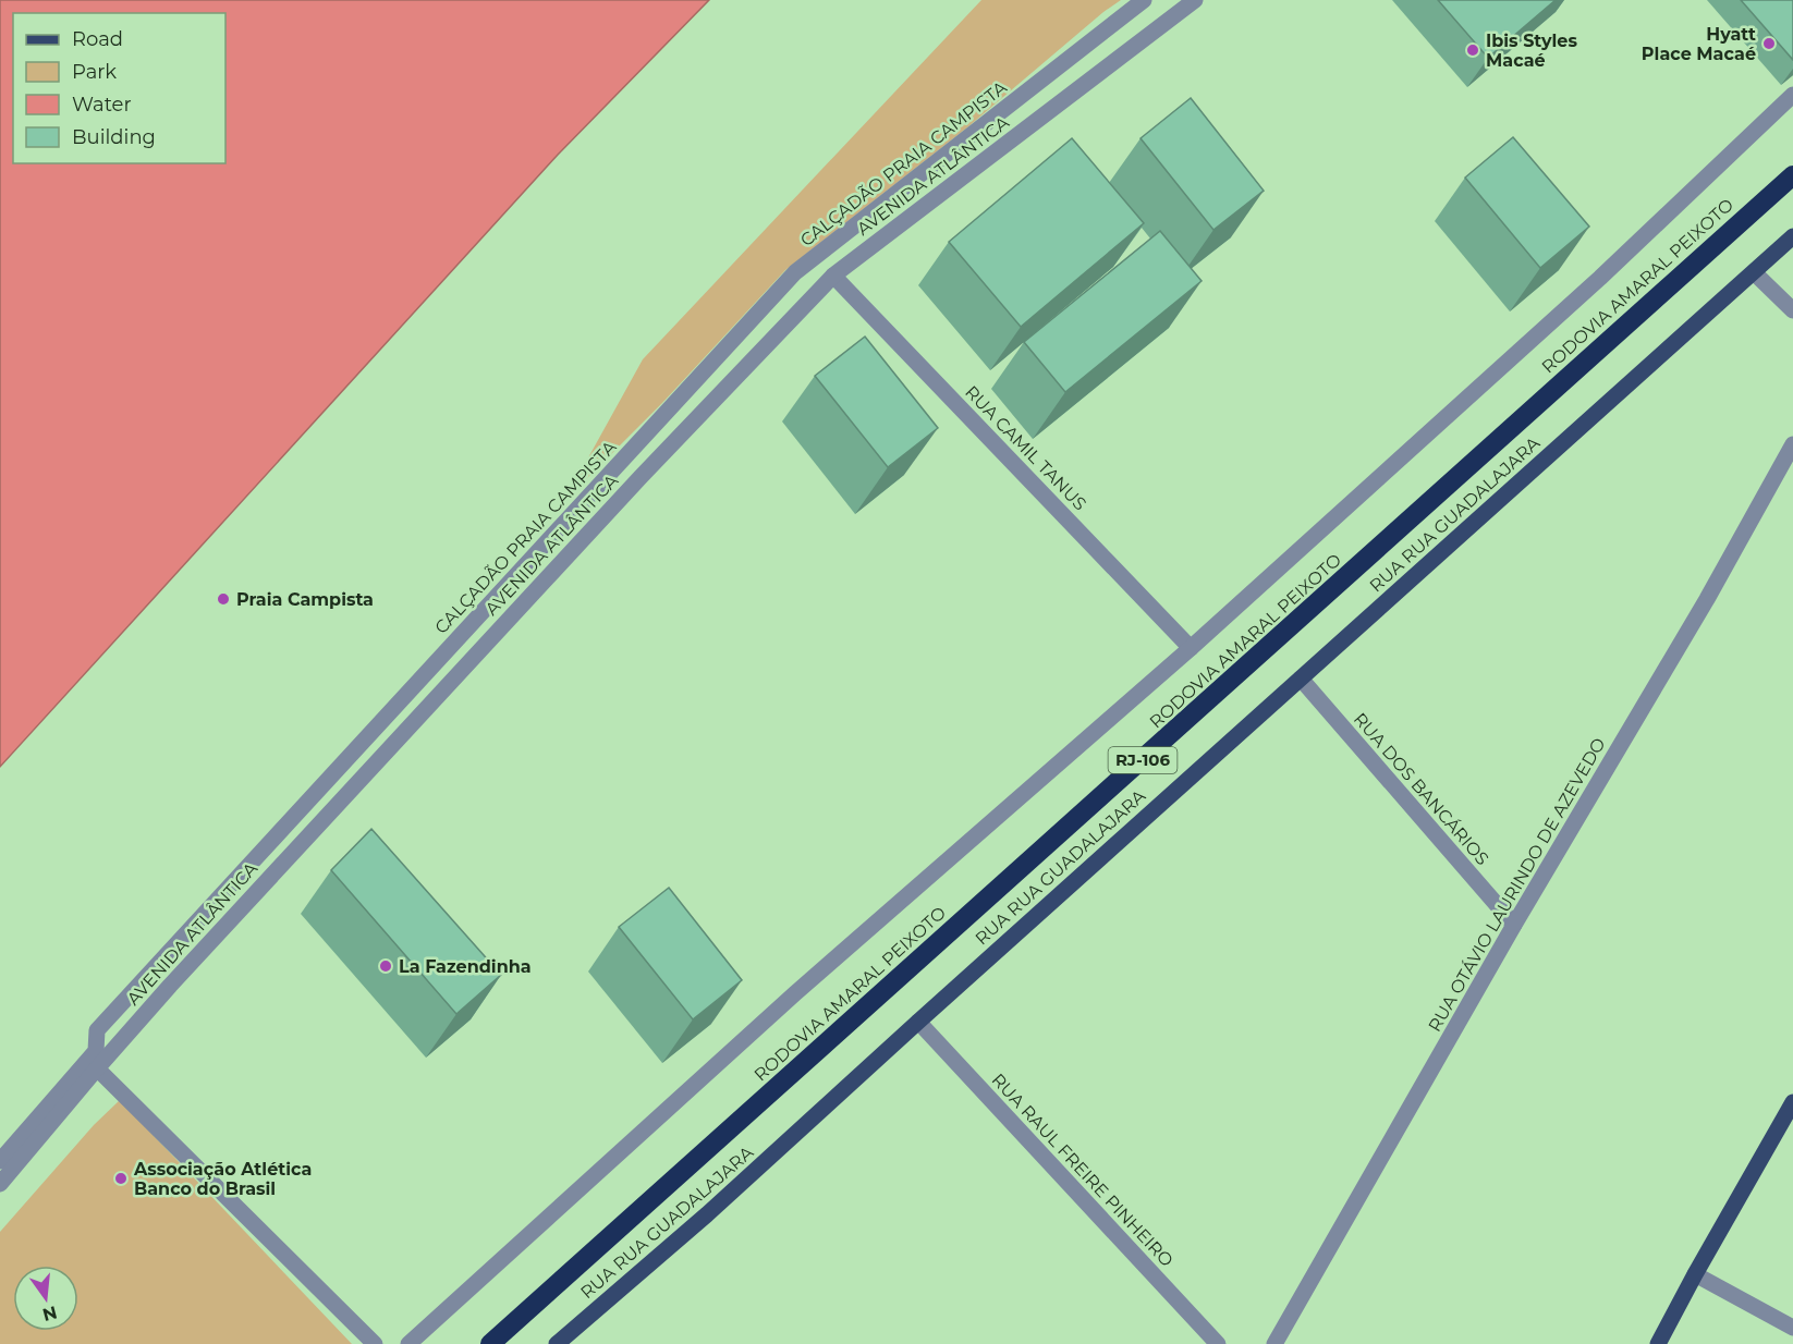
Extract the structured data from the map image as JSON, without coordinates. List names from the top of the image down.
{
  "streets": {
    "highway": ["RODOVIA AMARAL PEIXOTO", "RJ-106"],
    "main road": ["RUA RUA GUADALAJARA"],
    "street": [
      "CALÇADÃO PRAIA CAMPISTA",
      "AVENIDA ATLÂNTICA",
      "RUA CAMIL TANUS",
      "RUA DOS BANCÁRIOS",
      "RUA OTÁVIO LAURINDO DE AZEVEDO",
      "RUA RAUL FREIRE PINHEIRO"
    ]
  },
  "crossings": [
    ["AVENIDA ATLÂNTICA", "RUA CAMIL TANUS"],
    ["RUA RUA GUADALAJARA", "RUA DOS BANCÁRIOS"],
    ["RUA RUA GUADALAJARA", "RUA RAUL FREIRE PINHEIRO"],
    ["RUA DOS BANCÁRIOS", "RUA OTÁVIO LAURINDO DE AZEVEDO"]
  ],
  "places": [
    "Hyatt Place Macaé",
    "Ibis Styles Macaé",
    "Praia Campista",
    "La Fazendinha",
    "Associação Atlética Banco do Brasil"
  ],
  "legend": [
    "Road",
    "Park",
    "Water",
    "Building"
  ],
  "north": "bottom"
}
